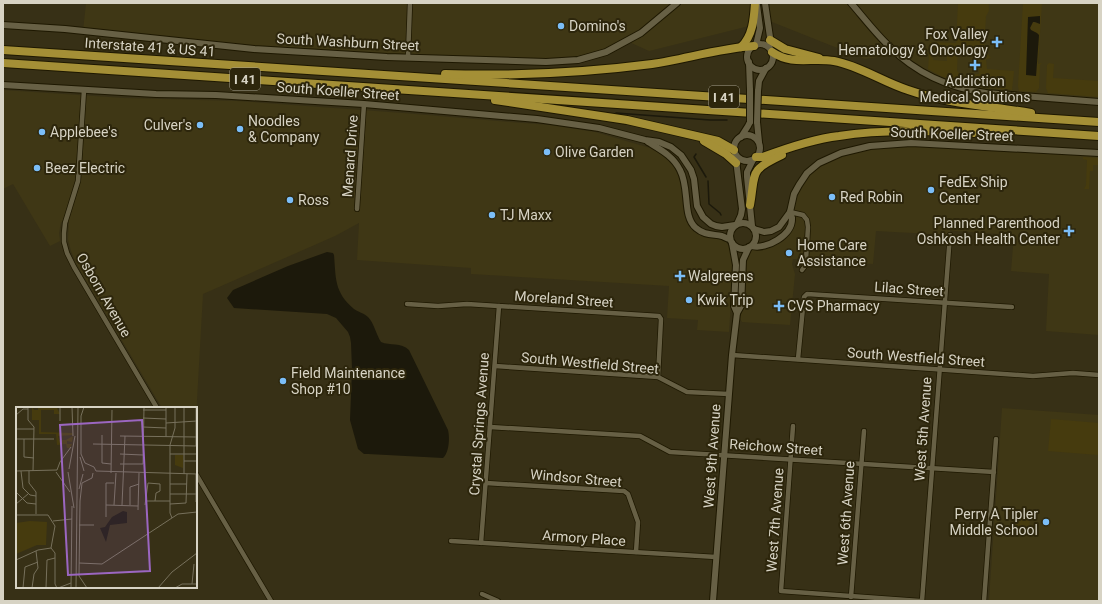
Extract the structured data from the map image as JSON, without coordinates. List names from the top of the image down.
{
  "streets": {
    "highway": ["Interstate 41 & US 41", "I 41"],
    "street": [
      "South Washburn Street",
      "South Koeller Street",
      "Menard Drive",
      "Lilac Street",
      "Osborn Avenue",
      "Moreland Street",
      "South Westfield Street",
      "Crystal Springs Avenue",
      "West 5th Avenue",
      "Reichow Street",
      "West 9th Avenue",
      "Windsor Street",
      "West 6th Avenue",
      "West 7th Avenue",
      "Armory Place"
    ]
  },
  "crossings": [
    ["Interstate 41 & US 41", "I 41"],
    ["South Koeller Street", "Menard Drive"],
    ["South Koeller Street", "Osborn Avenue"],
    ["South Koeller Street", "West 9th Avenue"],
    ["Lilac Street", "South Westfield Street"],
    ["Lilac Street", "West 5th Avenue"],
    ["Moreland Street", "South Westfield Street"],
    ["Moreland Street", "Crystal Springs Avenue"],
    ["South Westfield Street", "Crystal Springs Avenue"],
    ["South Westfield Street", "West 5th Avenue"],
    ["South Westfield Street", "West 9th Avenue"],
    ["Crystal Springs Avenue", "Reichow Street"],
    ["Crystal Springs Avenue", "Windsor Street"],
    ["Crystal Springs Avenue", "Armory Place"],
    ["West 5th Avenue", "Reichow Street"],
    ["Reichow Street", "West 9th Avenue"],
    ["Reichow Street", "West 6th Avenue"],
    ["Reichow Street", "West 7th Avenue"],
    ["West 9th Avenue", "Armory Place"],
    ["Windsor Street", "Armory Place"],
    ["West 6th Avenue", "West 7th Avenue"]
  ],
  "places": {
    "other": [
      "Domino's",
      "Culver's",
      "Noodles & Company",
      "Applebee's",
      "Olive Garden",
      "Beez Electric",
      "FedEx Ship Center",
      "Red Robin",
      "Ross",
      "TJ Maxx",
      "Home Care Assistance",
      "Kwik Trip",
      "Field Maintenance Shop #10",
      "Perry A Tipler Middle School"
    ],
    "health": [
      "Fox Valley Hematology & Oncology",
      "Addiction Medical Solutions",
      "Planned Parenthood Oshkosh Health Center",
      "Walgreens",
      "CVS Pharmacy"
    ]
  }
}
